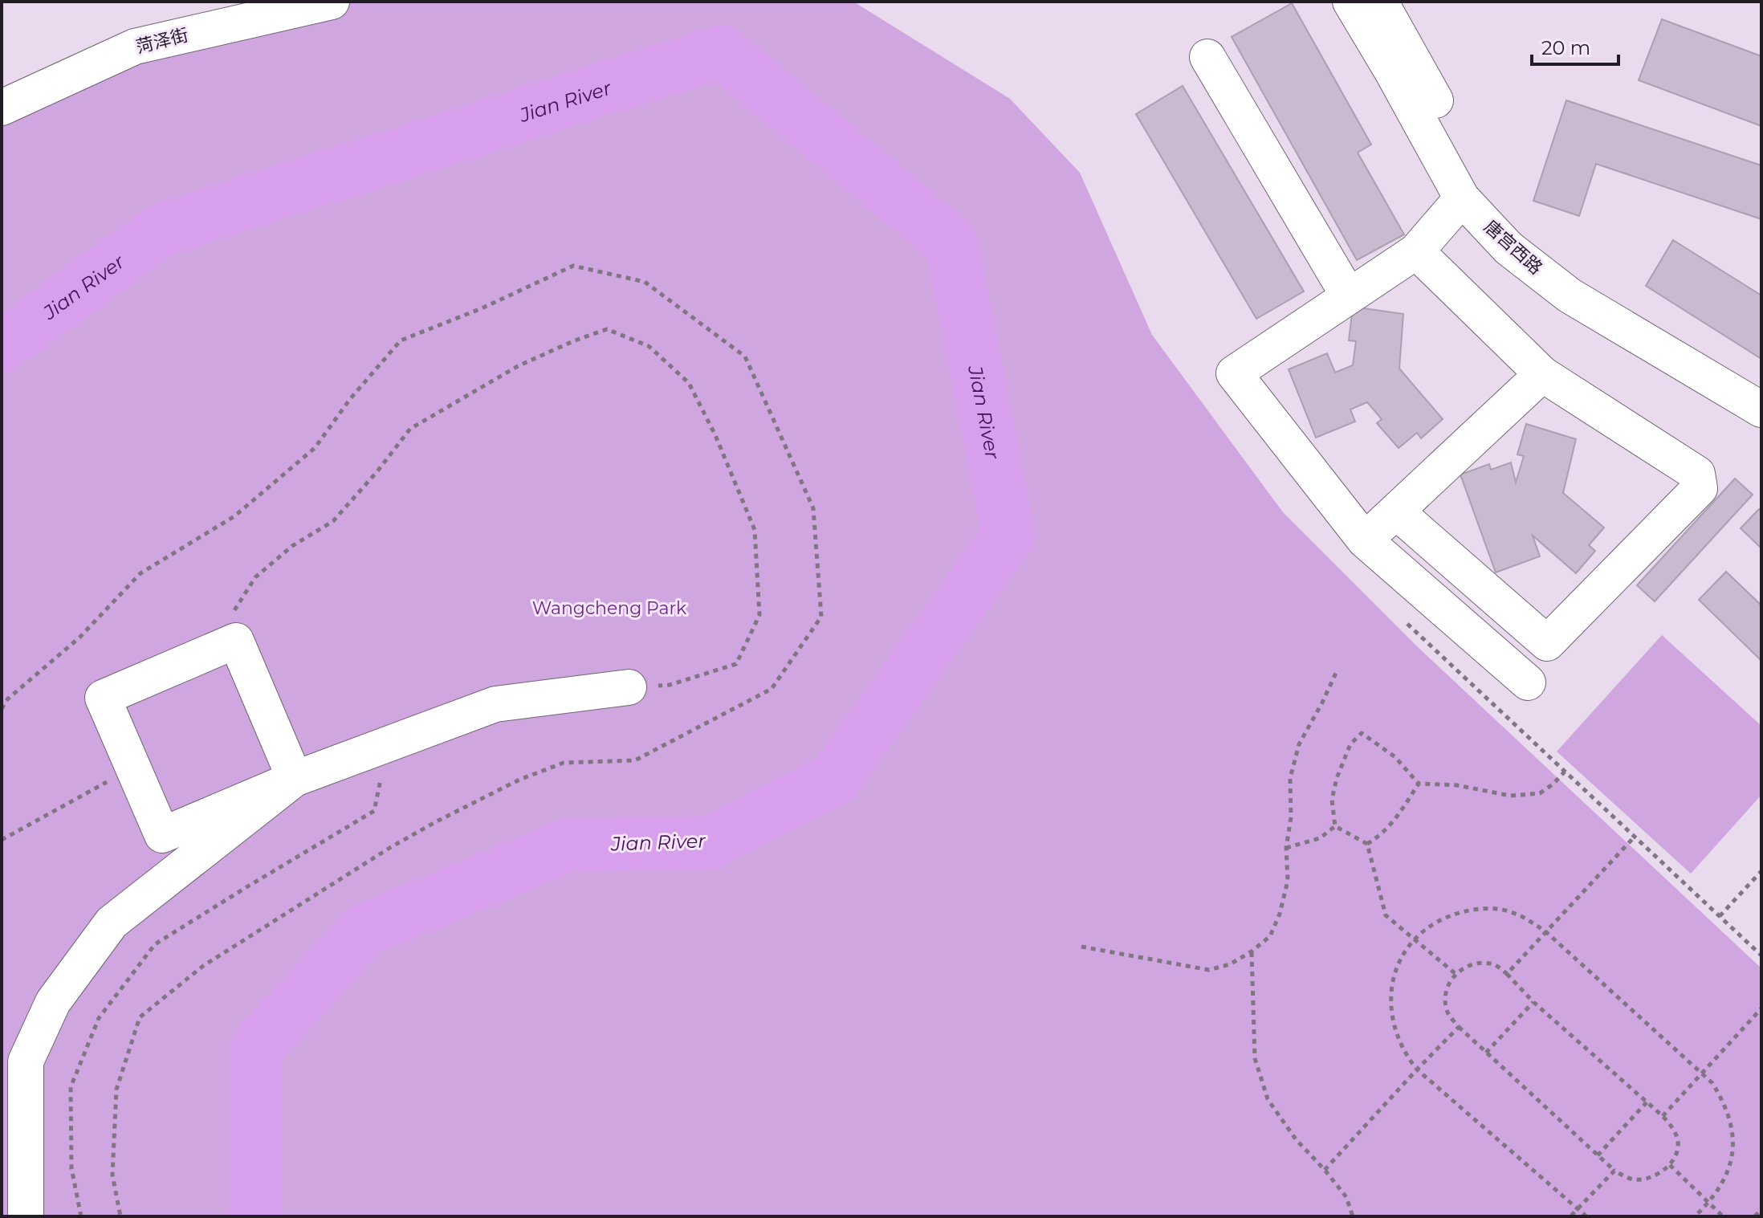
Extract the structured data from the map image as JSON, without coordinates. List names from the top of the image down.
{
  "streets": {
    "street": ["菏泽街", "唐宫西路"]
  },
  "water": ["Jian River"],
  "parks": ["Wangcheng Park"],
  "scale_bar": "20 m"
}
